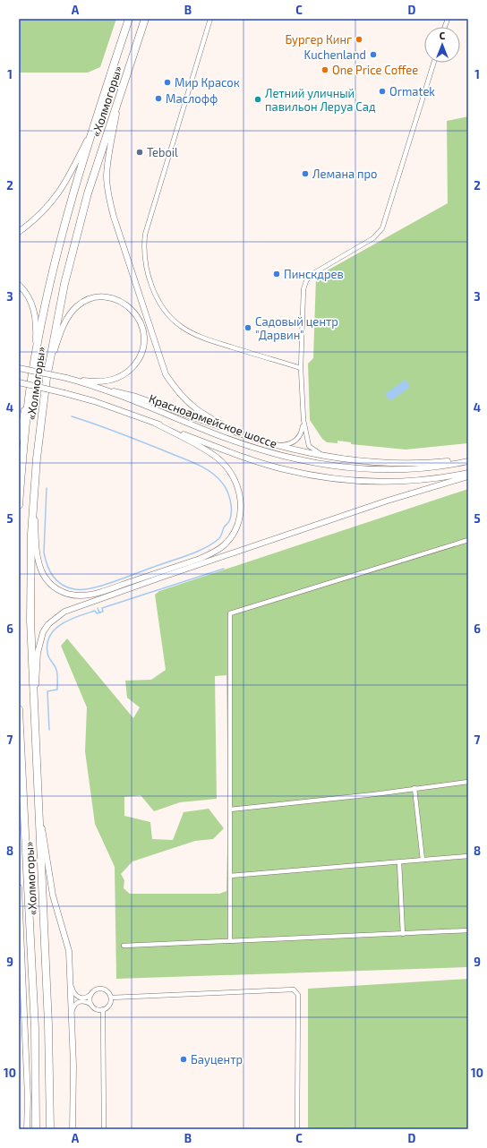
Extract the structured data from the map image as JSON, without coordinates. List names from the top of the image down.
{
  "streets": {
    "highway": ["«Холмогоры»"],
    "main road": ["Красноармейское шоссе"]
  },
  "places": [
    "Бургер Кинг",
    "Kuchenland",
    "One Price Coffee",
    "Мир Красок",
    "Ormatek",
    "Маслофф",
    "Летний уличный павильон Леруа Сад",
    "Teboil",
    "Лемана про",
    "Пинскдрев",
    "Садовый центр \"Дарвин\"",
    "Бауцентр"
  ],
  "north": "top",
  "grid": {
    "columns": [
      "A",
      "B",
      "C",
      "D"
    ],
    "rows": [
      "1",
      "2",
      "3",
      "4",
      "5",
      "6",
      "7",
      "8",
      "9",
      "10"
    ]
  }
}
